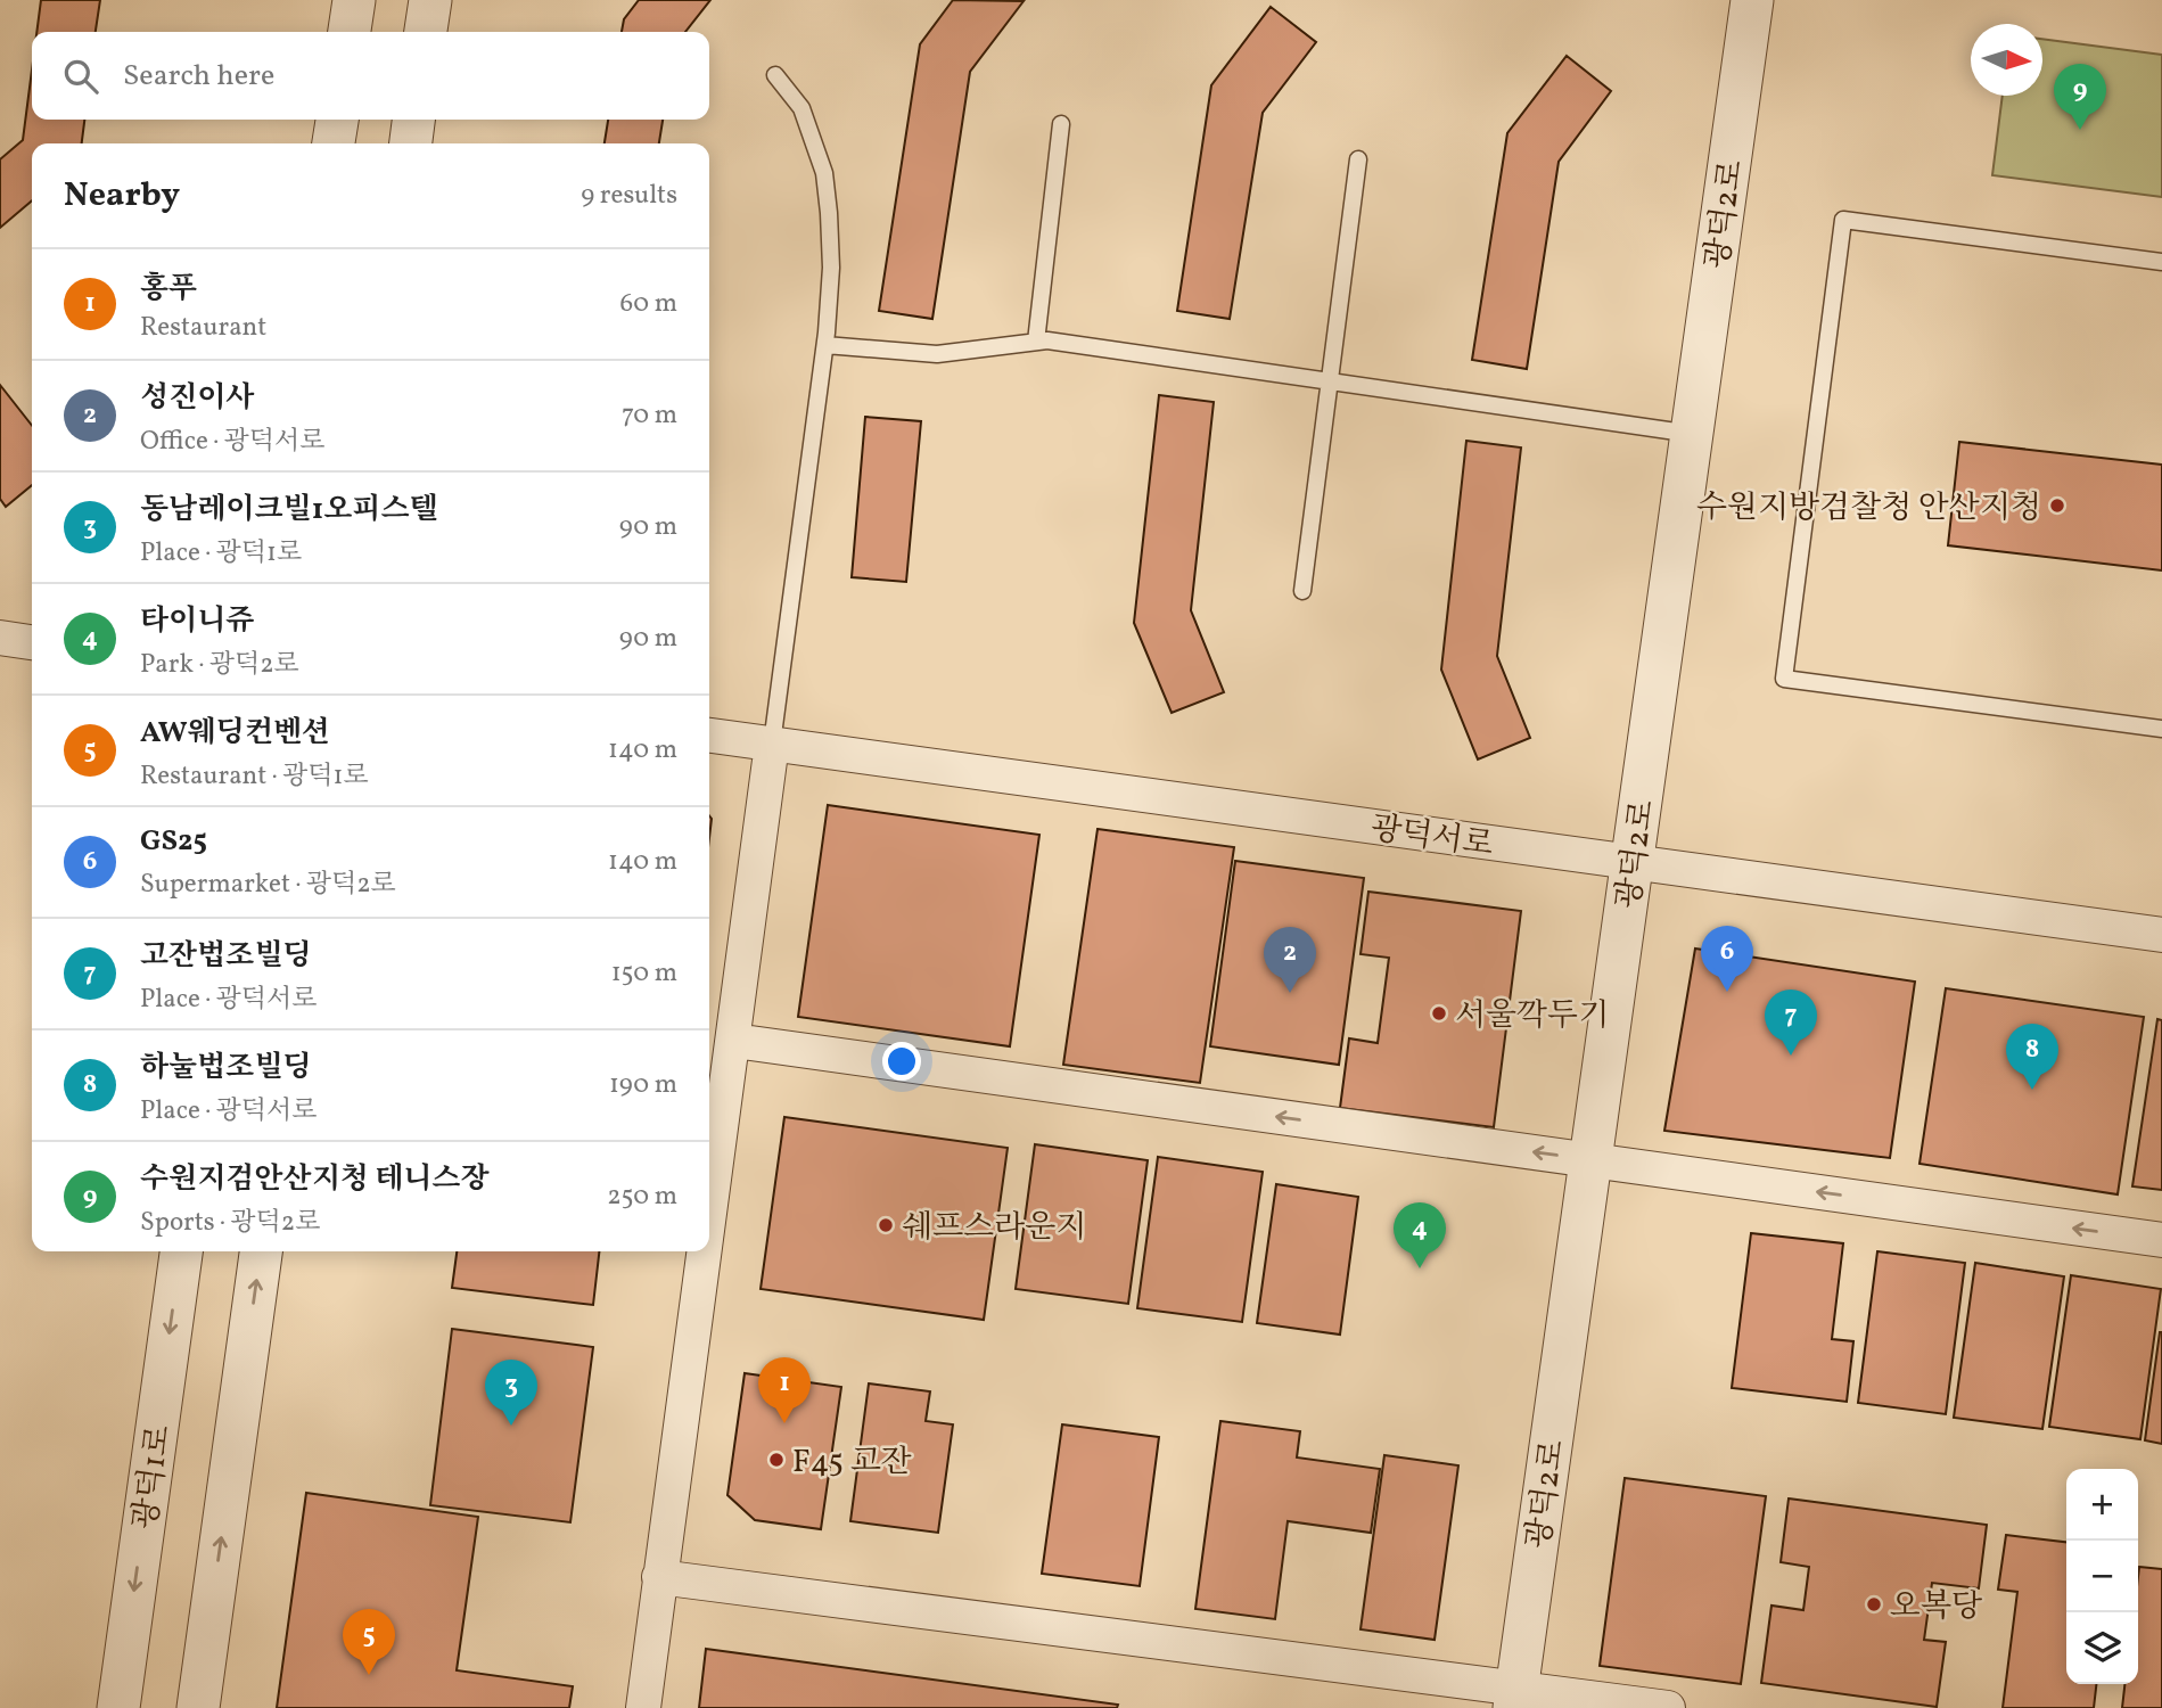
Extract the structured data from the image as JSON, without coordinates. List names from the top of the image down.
{
  "streets": {
    "street": ["광덕2로", "광덕서로", "광덕1로"]
  },
  "crossings": [
    ["광덕2로", "광덕서로"]
  ],
  "places": [
    "수원지방검찰청 안산지청",
    "서울깍두기",
    "쉐프스라운지",
    "F45 고잔",
    "오복당"
  ],
  "north": "right",
  "page": {
    "search": "Search here",
    "pins": [
      "9",
      "6",
      "2",
      "7",
      "8",
      "4",
      "1",
      "3",
      "5"
    ],
    "heading": ["Nearby", "9 results"],
    "list": [
      {
        "mark": "1",
        "name": "홍푸",
        "note": "Restaurant",
        "value": "60 m"
      },
      {
        "mark": "2",
        "name": "성진이사",
        "note": "Office · 광덕서로",
        "value": "70 m"
      },
      {
        "mark": "3",
        "name": "동남레이크빌1오피스텔",
        "note": "Place · 광덕1로",
        "value": "90 m"
      },
      {
        "mark": "4",
        "name": "타이니쥬",
        "note": "Park · 광덕2로",
        "value": "90 m"
      },
      {
        "mark": "5",
        "name": "AW웨딩컨벤션",
        "note": "Restaurant · 광덕1로",
        "value": "140 m"
      },
      {
        "mark": "6",
        "name": "GS25",
        "note": "Supermarket · 광덕2로",
        "value": "140 m"
      },
      {
        "mark": "7",
        "name": "고잔법조빌딩",
        "note": "Place · 광덕서로",
        "value": "150 m"
      },
      {
        "mark": "8",
        "name": "하눌법조빌딩",
        "note": "Place · 광덕서로",
        "value": "190 m"
      },
      {
        "mark": "9",
        "name": "수원지검안산지청 테니스장",
        "note": "Sports · 광덕2로",
        "value": "250 m"
      }
    ],
    "map_buttons": ["+", "−"]
  }
}
